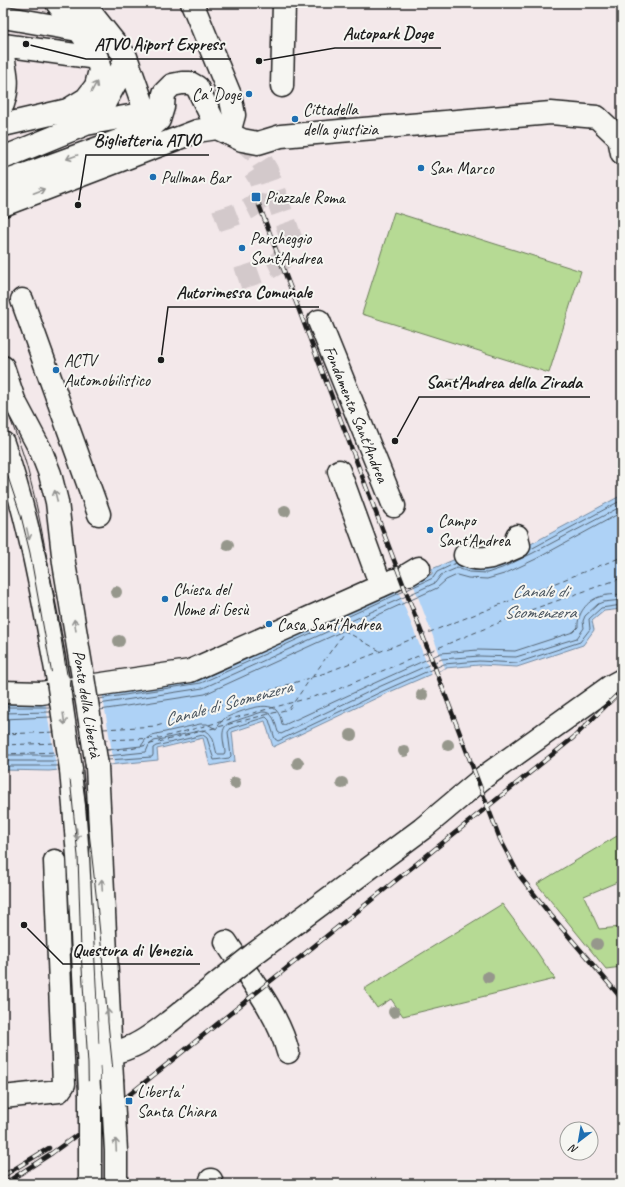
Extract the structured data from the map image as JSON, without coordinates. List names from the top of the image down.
{
  "streets": {
    "street": ["Fondamenta Sant'Andrea", "Ponte della Libertà"]
  },
  "water": ["Canale di Scomenzera"],
  "places": {
    "other": [
      "ATVO Aiport Express",
      "Autopark Doge",
      "Ca' Doge",
      "Cittadella della giustizia",
      "San Marco",
      "Pullman Bar",
      "Biglietteria ATVO",
      "Parcheggio Sant'Andrea",
      "Autorimessa Comunale",
      "ACTV Automobilistico",
      "Sant'Andrea della Zirada",
      "Campo Sant'Andrea",
      "Chiesa del Nome di Gesù",
      "Casa Sant'Andrea",
      "Questura di Venezia"
    ],
    "transit": ["Piazzale Roma", "Liberta' Santa Chiara"]
  },
  "north": "bottom left"
}
